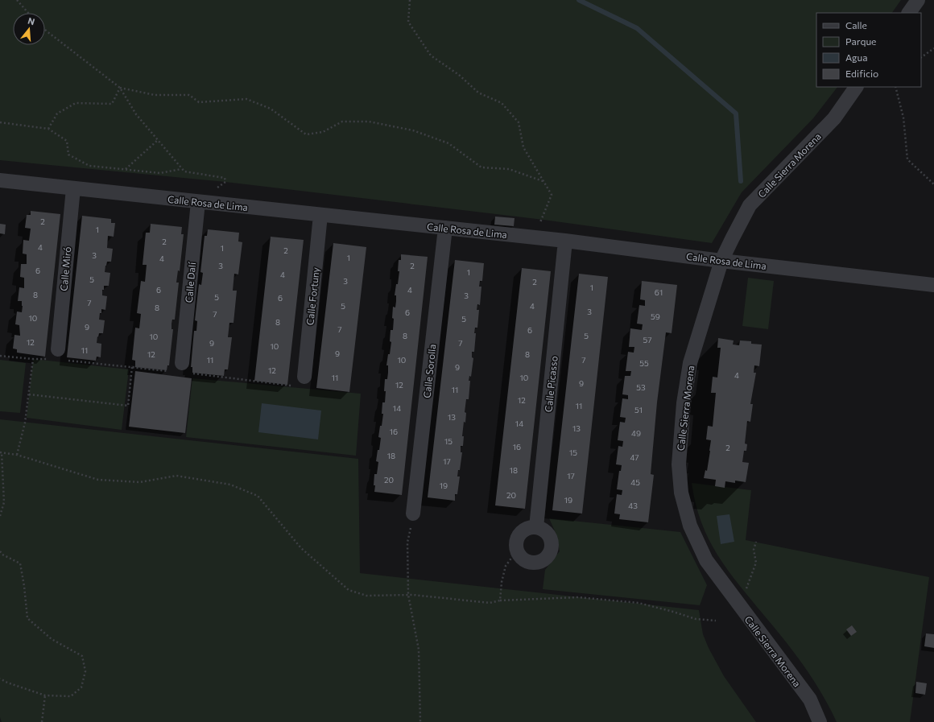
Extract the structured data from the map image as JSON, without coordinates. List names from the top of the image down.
{
  "streets": {
    "street": [
      "Calle Sierra Morena",
      "Calle Rosa de Lima",
      "Calle Miró",
      "Calle Dalí",
      "Calle Fortuny",
      "Calle Sorolla",
      "Calle Picasso"
    ]
  },
  "crossings": [
    ["Calle Sierra Morena", "Calle Rosa de Lima"],
    ["Calle Rosa de Lima", "Calle Miró"],
    ["Calle Rosa de Lima", "Calle Dalí"],
    ["Calle Rosa de Lima", "Calle Fortuny"],
    ["Calle Rosa de Lima", "Calle Sorolla"],
    ["Calle Rosa de Lima", "Calle Picasso"]
  ],
  "house_numbers": [
    "2",
    "1",
    "2",
    "4",
    "1",
    "2",
    "3",
    "1",
    "4",
    "3",
    "2",
    "6",
    "1",
    "4",
    "5",
    "3",
    "2",
    "1",
    "6",
    "4",
    "61",
    "8",
    "3",
    "5",
    "6",
    "7",
    "5",
    "4",
    "8",
    "3",
    "6",
    "7",
    "59",
    "10",
    "5",
    "8",
    "9",
    "7",
    "6",
    "8",
    "5",
    "10",
    "57",
    "12",
    "9",
    "7",
    "10",
    "11",
    "9",
    "12",
    "8",
    "11",
    "10",
    "7",
    "55",
    "9",
    "12",
    "4",
    "11",
    "10",
    "9",
    "12",
    "53",
    "11",
    "12",
    "11",
    "14",
    "51",
    "13",
    "14",
    "13",
    "16",
    "49",
    "15",
    "16",
    "2",
    "15",
    "18",
    "47",
    "17",
    "18",
    "17",
    "20",
    "45",
    "19",
    "20",
    "19",
    "43"
  ],
  "legend": [
    "Calle",
    "Parque",
    "Agua",
    "Edificio"
  ],
  "north": "top"
}
